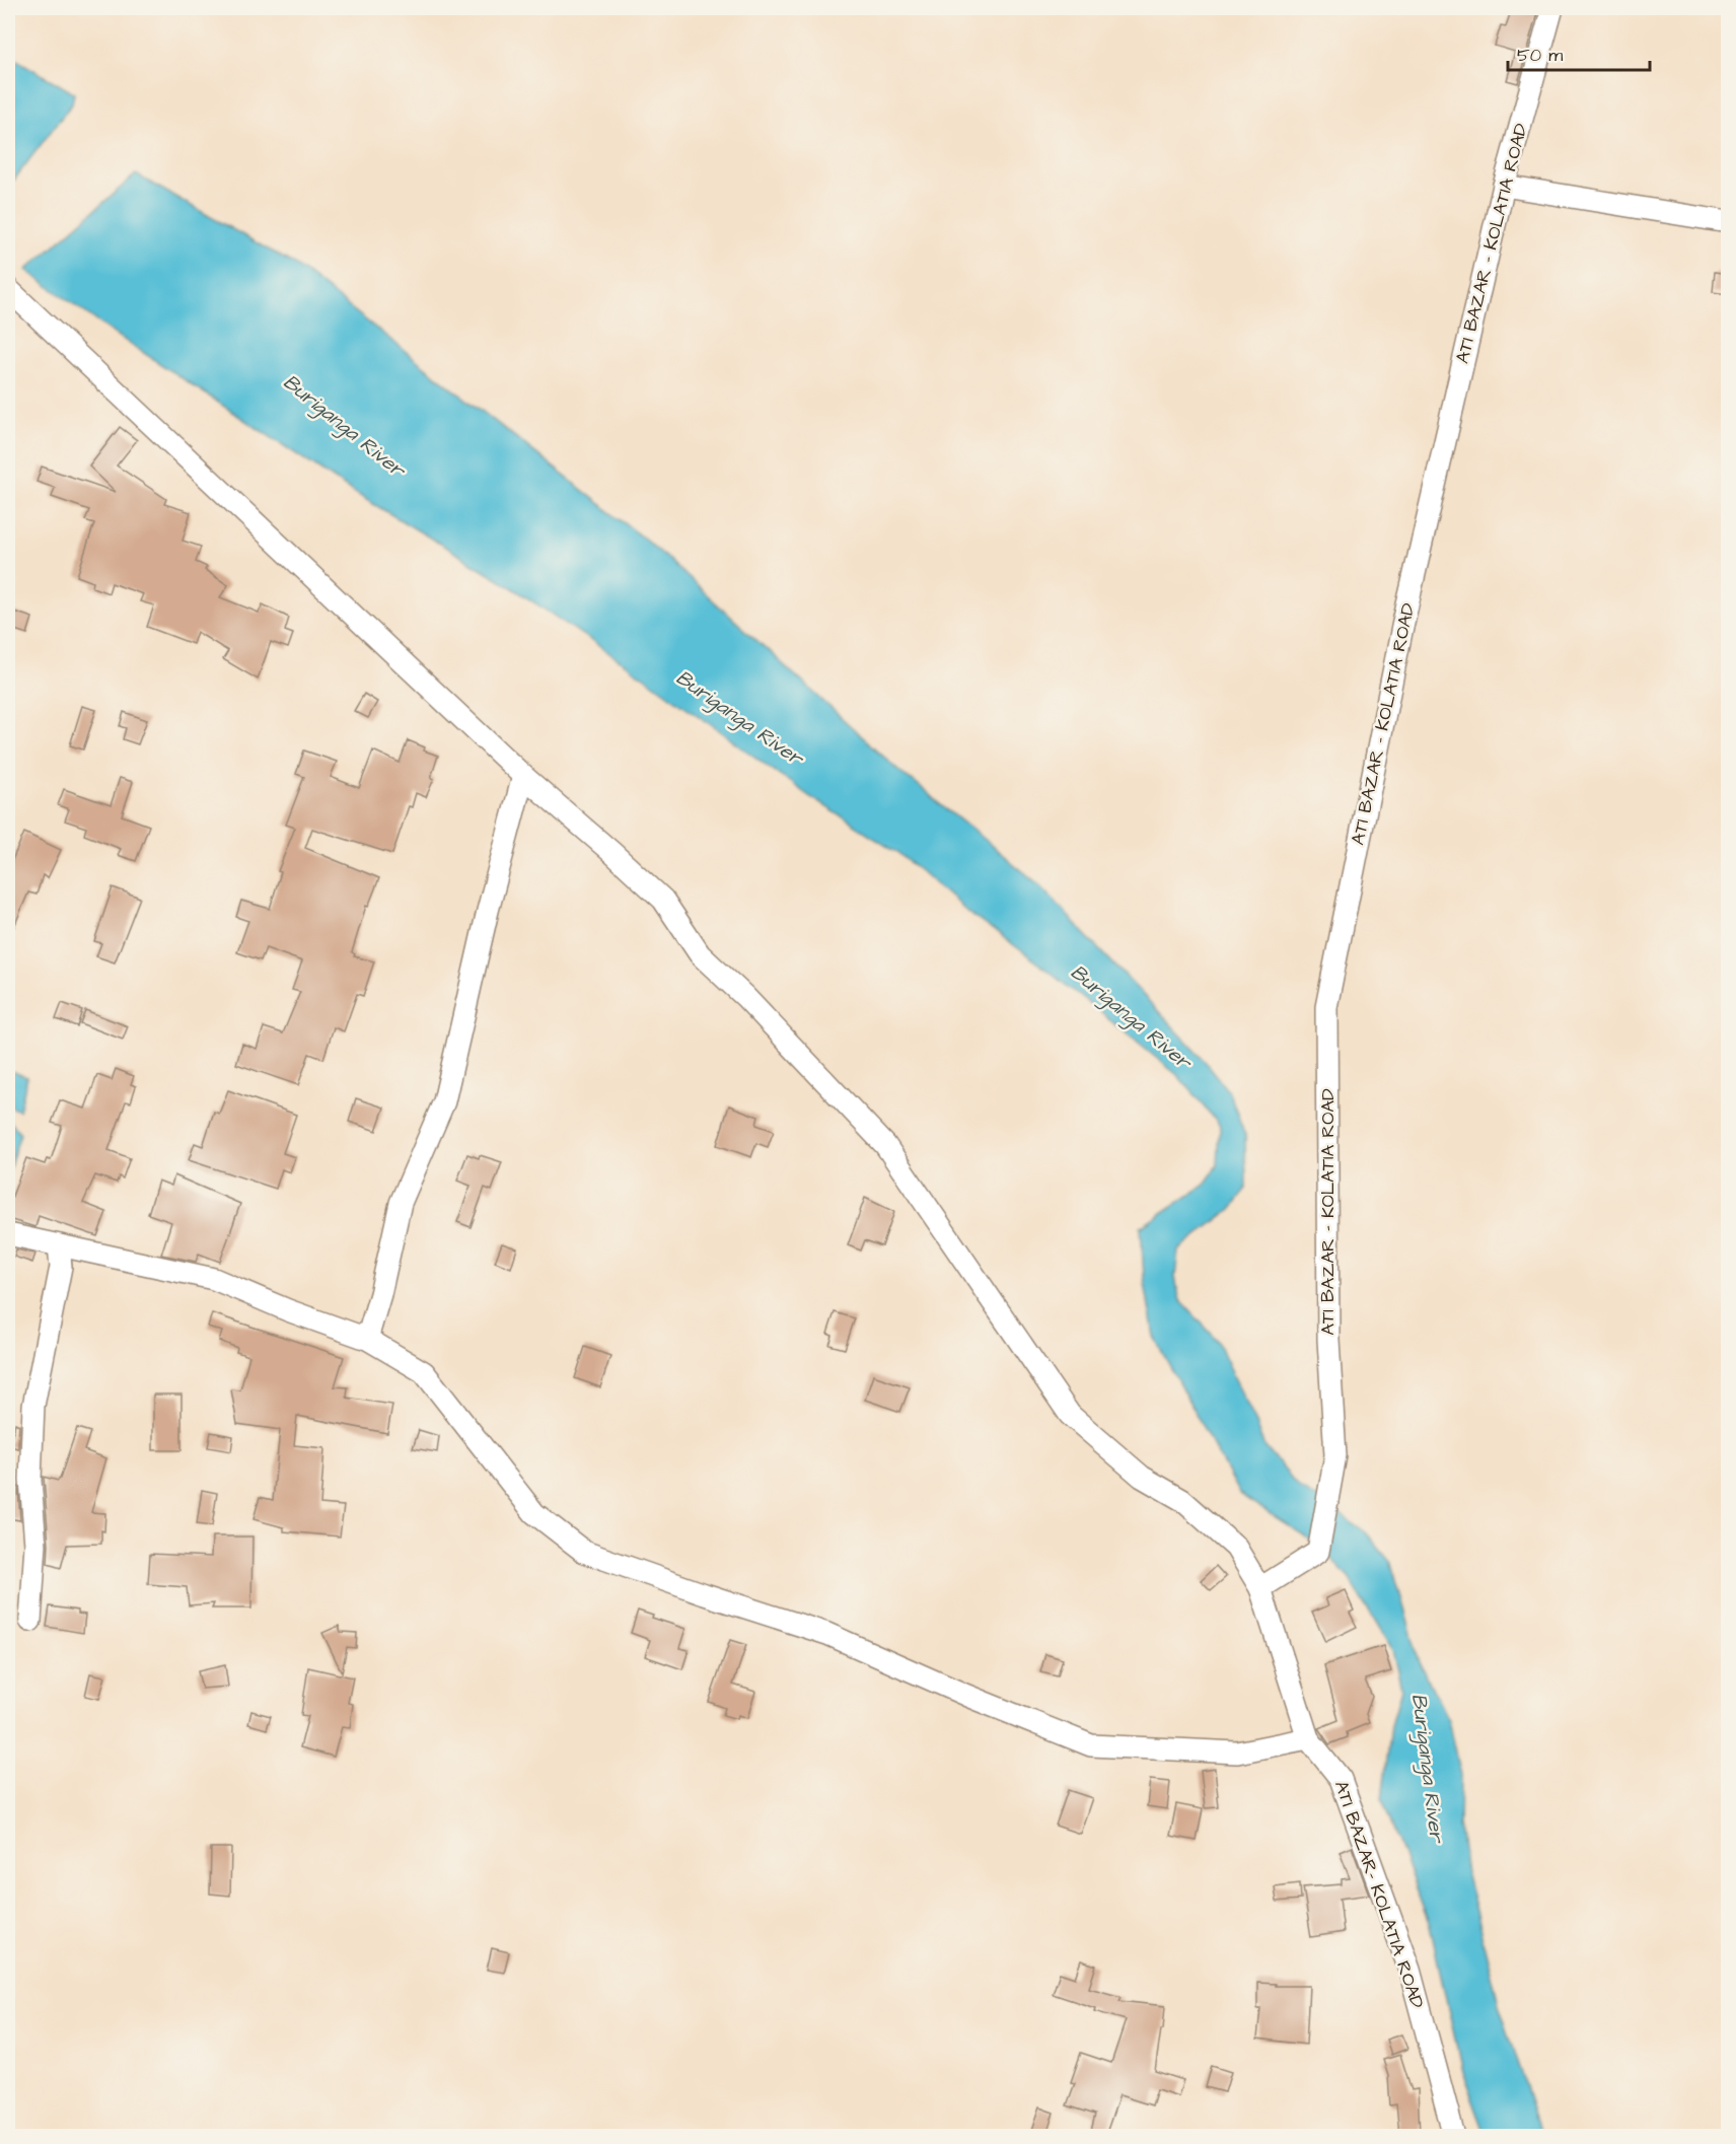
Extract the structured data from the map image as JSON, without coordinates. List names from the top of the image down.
{
  "streets": {
    "street": ["ATI BAZAR - KOLATIA ROAD", "ATI BAZAR- KOLATIA ROAD"]
  },
  "crossings": [
    ["ATI BAZAR - KOLATIA ROAD", "ATI BAZAR- KOLATIA ROAD"]
  ],
  "water": ["Buriganga River"],
  "scale_bar": "50 m"
}
